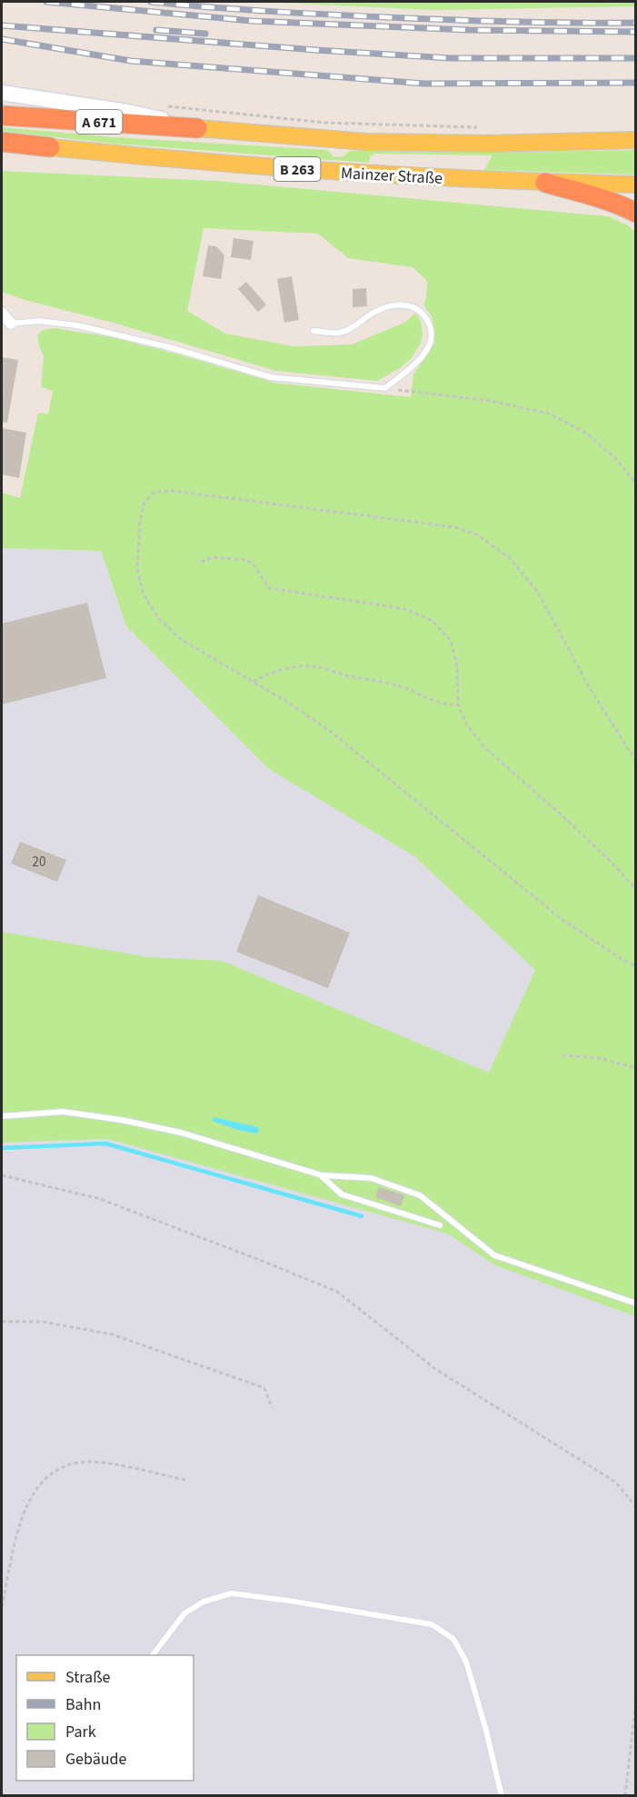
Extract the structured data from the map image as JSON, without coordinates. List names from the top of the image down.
{
  "streets": {
    "highway": ["A 671", "B 263"],
    "main road": ["Mainzer Straße"]
  },
  "crossings": [
    ["A 671", "B 263"],
    ["A 671", "Mainzer Straße"],
    ["B 263", "Mainzer Straße"]
  ],
  "house_numbers": ["20"],
  "legend": [
    "Straße",
    "Bahn",
    "Park",
    "Gebäude"
  ]
}
